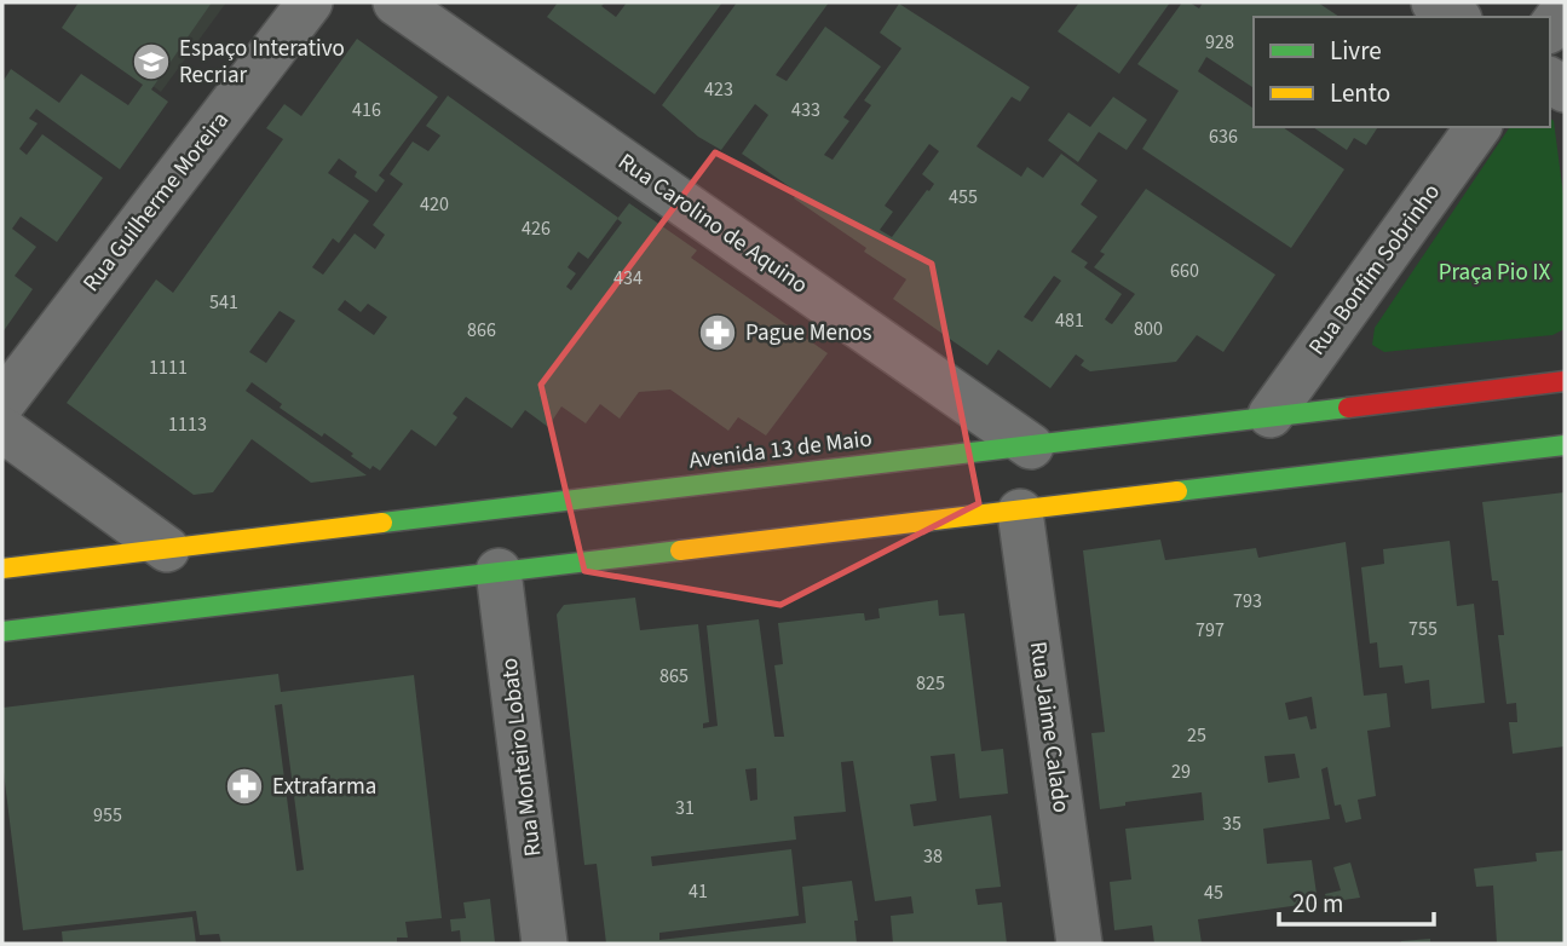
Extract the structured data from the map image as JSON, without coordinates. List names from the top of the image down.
{
  "streets": {
    "main road": ["Avenida 13 de Maio"],
    "street": [
      "Rua Guilherme Moreira",
      "Rua Carolino de Aquino",
      "Rua Bonfim Sobrinho",
      "Rua Jaime Calado",
      "Rua Monteiro Lobato"
    ]
  },
  "crossings": [
    ["Rua Carolino de Aquino", "Avenida 13 de Maio"],
    ["Rua Bonfim Sobrinho", "Avenida 13 de Maio"]
  ],
  "parks": ["Praça Pio IX"],
  "places": {
    "school or university": ["Espaço Interativo Recriar"],
    "pharmacy": ["Pague Menos", "Extrafarma"]
  },
  "house_numbers": [
    "928",
    "423",
    "416",
    "433",
    "636",
    "455",
    "420",
    "426",
    "660",
    "434",
    "541",
    "481",
    "800",
    "866",
    "1111",
    "1113",
    "793",
    "755",
    "797",
    "865",
    "825",
    "25",
    "29",
    "31",
    "955",
    "35",
    "38",
    "41",
    "45"
  ],
  "legend": ["Livre", "Lento"],
  "scale_bar": "20 m"
}
